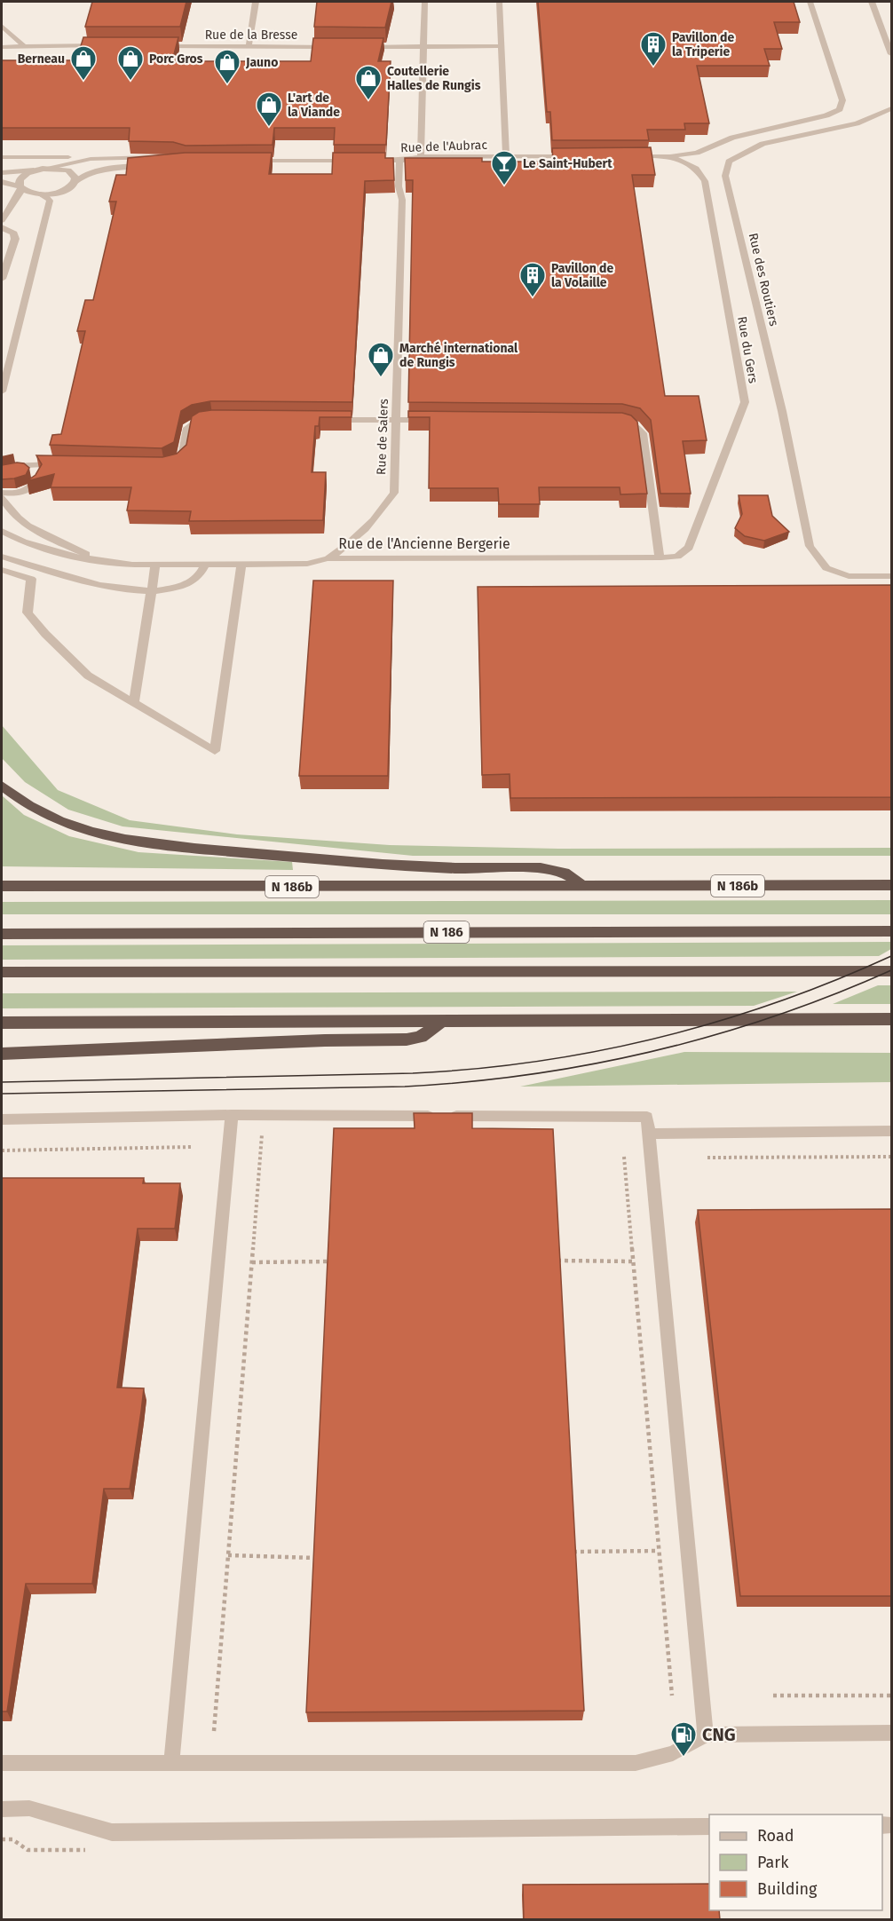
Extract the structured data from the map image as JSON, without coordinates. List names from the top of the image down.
{
  "streets": {
    "highway": ["N 186b", "N 186"],
    "lane": [
      "Rue de la Bresse",
      "Rue de l'Aubrac",
      "Rue des Routiers",
      "Rue du Gers",
      "Rue de Salers",
      "Rue de l'Ancienne Bergerie"
    ]
  },
  "crossings": [
    ["Rue de l'Aubrac", "Rue de Salers"],
    ["Rue du Gers", "Rue de l'Ancienne Bergerie"],
    ["Rue de Salers", "Rue de l'Ancienne Bergerie"]
  ],
  "places": {
    "building": ["Pavillon de la Triperie", "Pavillon de la Volaille"],
    "shop": [
      "Berneau",
      "Porc Gros",
      "Jauno",
      "Coutellerie Halles de Rungis",
      "L'art de la Viande",
      "Marché international de Rungis"
    ],
    "bar": ["Le Saint-Hubert"],
    "fuel station": ["CNG"]
  },
  "legend": ["Road", "Park", "Building"]
}
